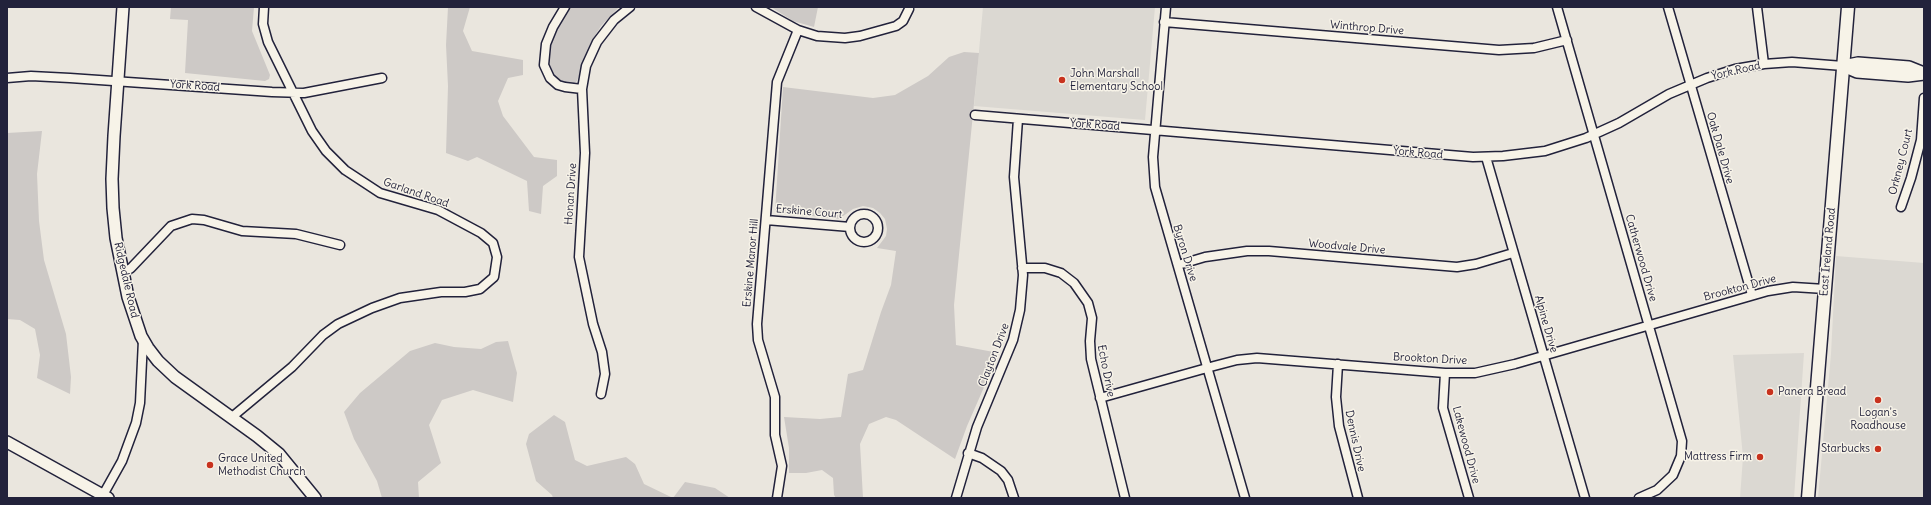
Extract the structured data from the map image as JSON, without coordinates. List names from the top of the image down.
{
  "streets": {
    "main road": ["East Ireland Road"],
    "street": [
      "Winthrop Drive",
      "York Road",
      "Oak Dale Drive",
      "Orkney Court",
      "Garland Road",
      "Honan Drive",
      "Erskine Court",
      "Woodvale Drive",
      "Byron Drive",
      "Catherwood Drive",
      "Erskine Manor Hill",
      "Ridgedale Road",
      "Brookton Drive",
      "Alpine Drive",
      "Clayton Drive",
      "Echo Drive",
      "Dennis Drive",
      "Lakewood Drive"
    ]
  },
  "crossings": [
    ["Winthrop Drive", "Byron Drive"],
    ["Winthrop Drive", "Catherwood Drive"],
    ["York Road", "Oak Dale Drive"],
    ["York Road", "Garland Road"],
    ["York Road", "East Ireland Road"],
    ["York Road", "Byron Drive"],
    ["York Road", "Catherwood Drive"],
    ["York Road", "Ridgedale Road"],
    ["York Road", "Alpine Drive"],
    ["York Road", "Clayton Drive"],
    ["Oak Dale Drive", "Brookton Drive"],
    ["Garland Road", "Ridgedale Road"],
    ["Erskine Court", "Erskine Manor Hill"],
    ["Woodvale Drive", "Byron Drive"],
    ["Woodvale Drive", "Alpine Drive"],
    ["East Ireland Road", "Brookton Drive"],
    ["Byron Drive", "Brookton Drive"],
    ["Catherwood Drive", "Brookton Drive"],
    ["Brookton Drive", "Alpine Drive"],
    ["Brookton Drive", "Echo Drive"],
    ["Brookton Drive", "Dennis Drive"],
    ["Brookton Drive", "Lakewood Drive"],
    ["Clayton Drive", "Echo Drive"]
  ],
  "places": [
    "John Marshall Elementary School",
    "Panera Bread",
    "Logan's Roadhouse",
    "Starbucks",
    "Mattress Firm",
    "Grace United Methodist Church"
  ]
}
